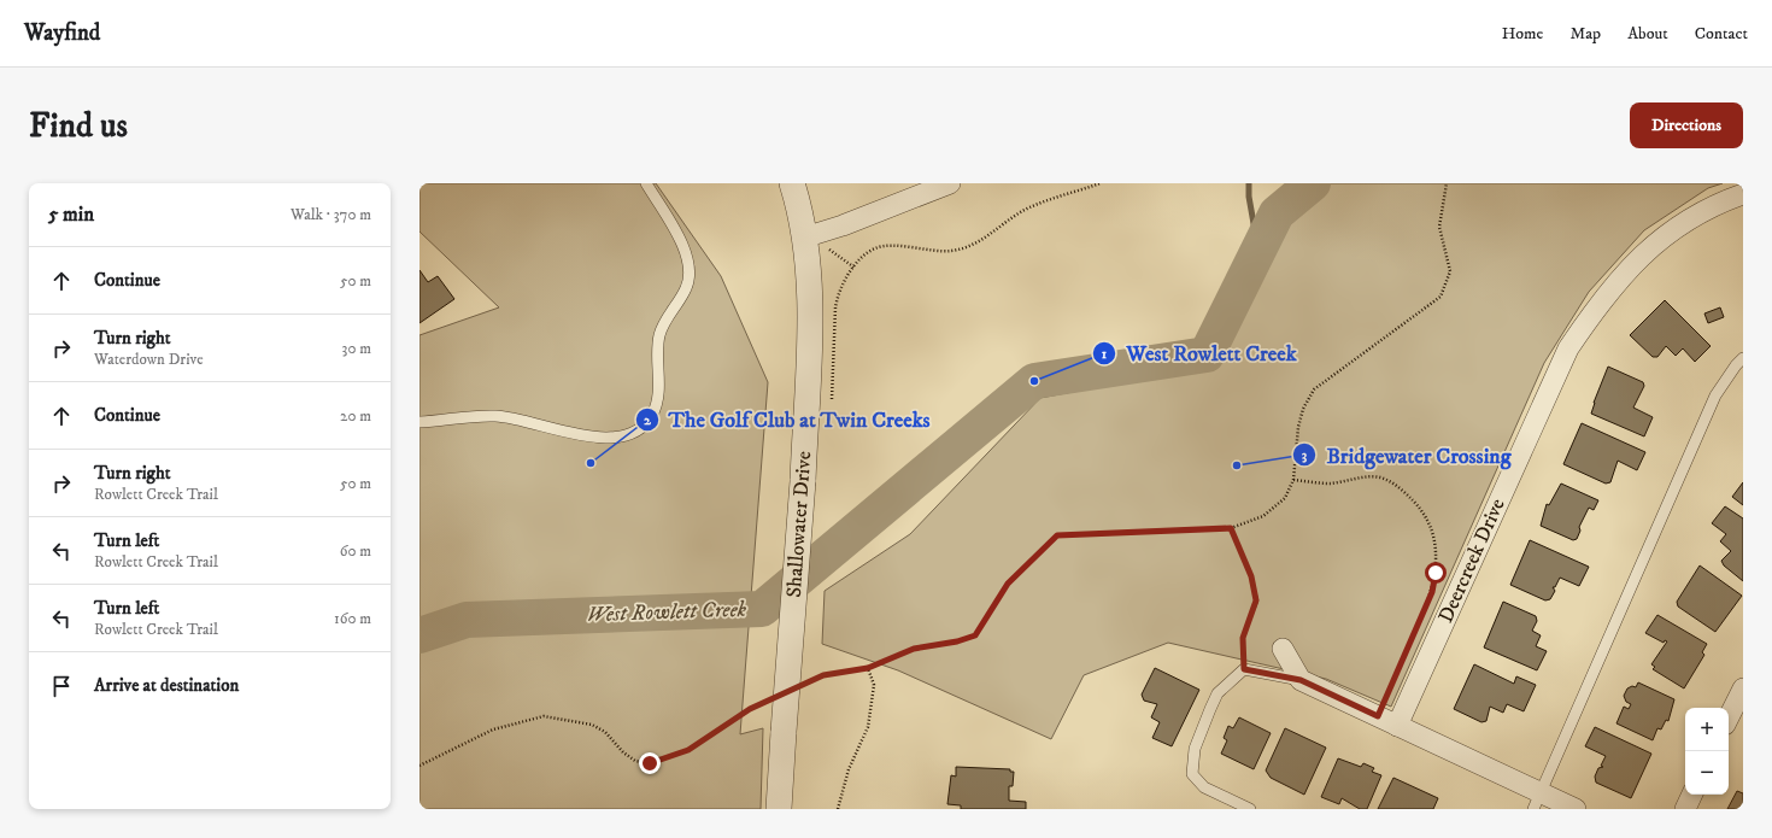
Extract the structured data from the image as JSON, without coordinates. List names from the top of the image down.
{
  "streets": {
    "street": ["Shallowater Drive", "Deercreek Drive"]
  },
  "water": ["West Rowlett Creek"],
  "places": ["West Rowlett Creek", "The Golf Club at Twin Creeks", "Bridgewater Crossing"],
  "page": {
    "header": "Wayfind",
    "nav": [
      "Home",
      "Map",
      "About",
      "Contact"
    ],
    "buttons": "Directions",
    "title": "Find us",
    "heading": ["5 min", "Walk · 370 m"],
    "list": [
      ["Continue", "50 m"],
      ["Turn right", "Waterdown Drive", "30 m"],
      ["Continue", "20 m"],
      ["Turn right", "Rowlett Creek Trail", "50 m"],
      ["Turn left", "Rowlett Creek Trail", "60 m"],
      ["Turn left", "Rowlett Creek Trail", "160 m"],
      "Arrive at destination"
    ],
    "map_buttons": ["+", "−"]
  }
}
